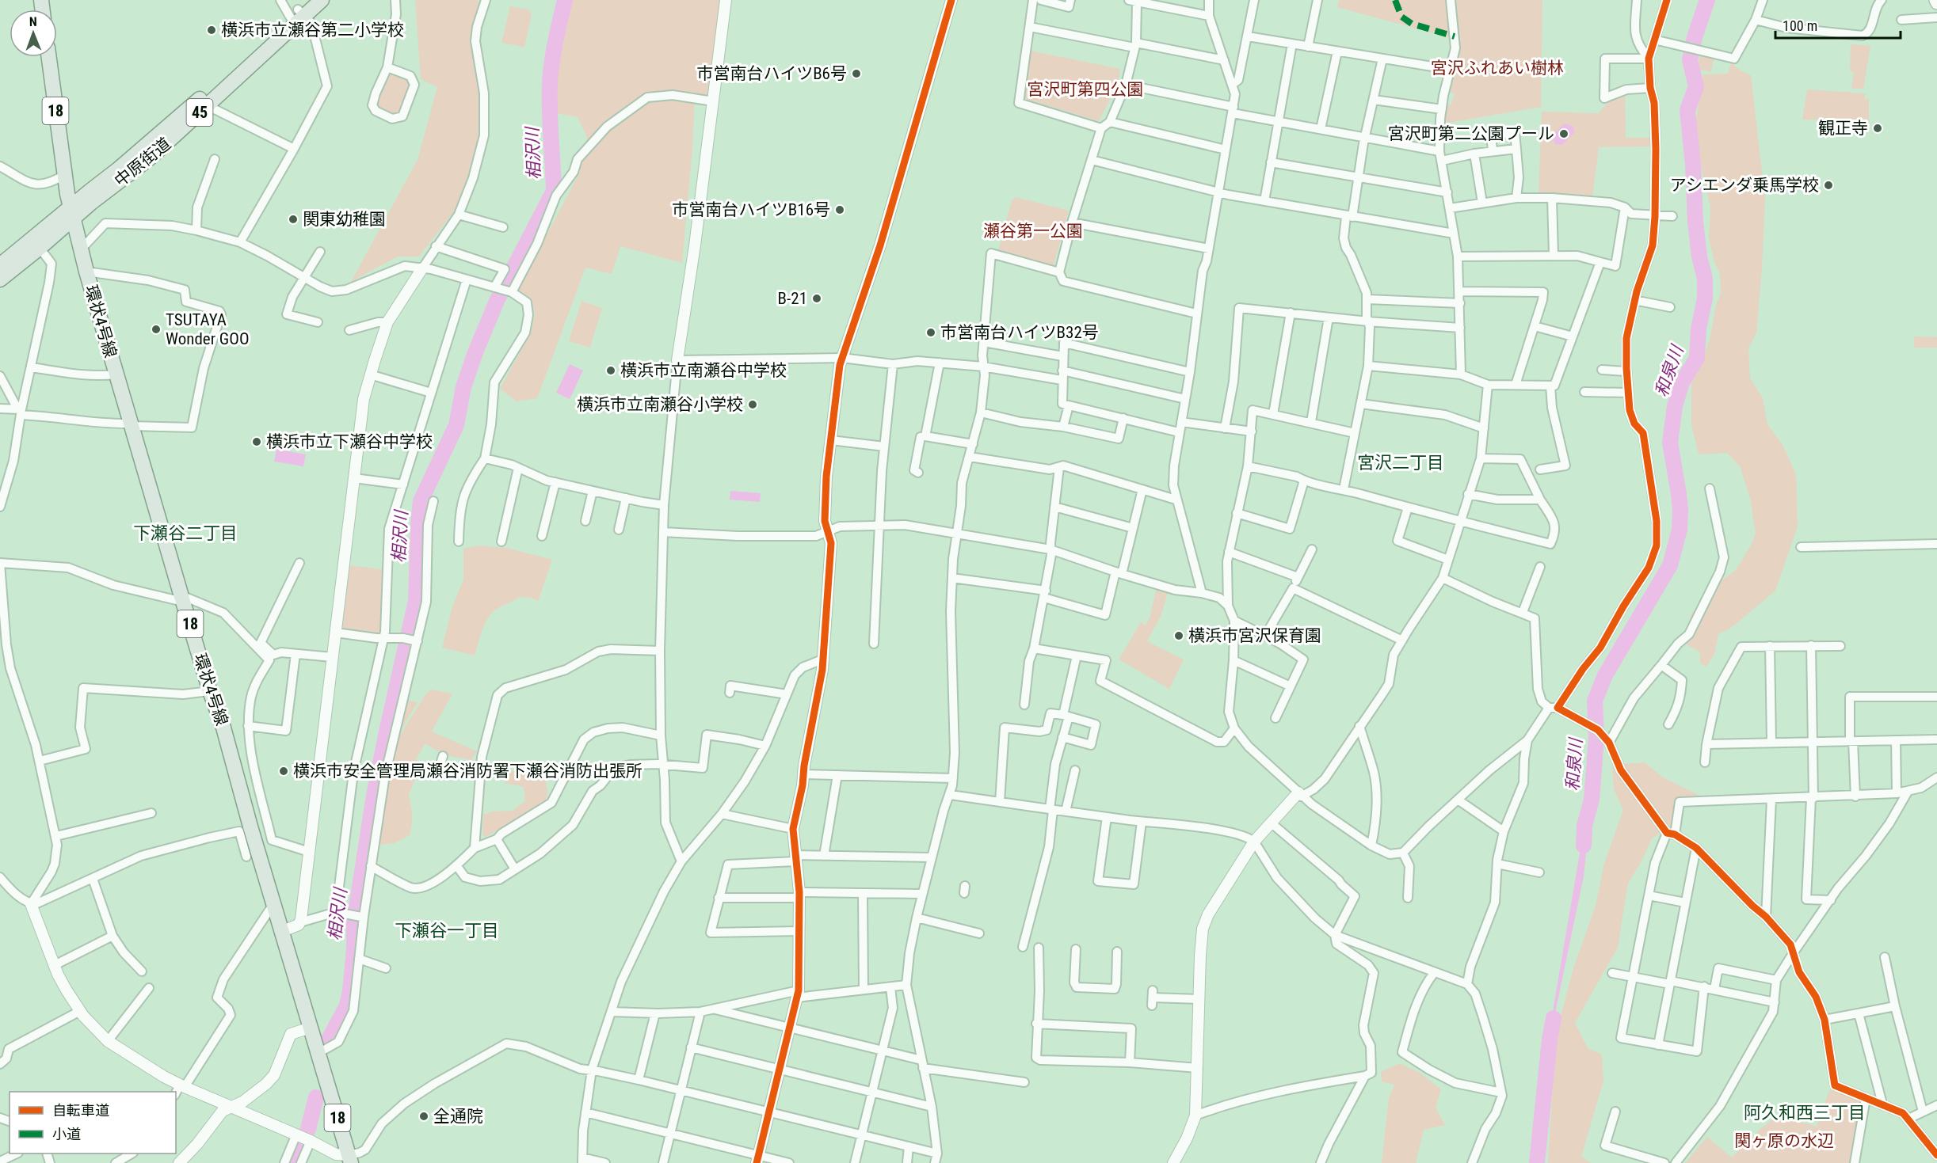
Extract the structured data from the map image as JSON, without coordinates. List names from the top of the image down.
{
  "streets": {
    "main road": [
      "18",
      "45",
      "中原街道",
      "環状4号線"
    ]
  },
  "crossings": [
    ["中原街道", "環状4号線"]
  ],
  "districts": [
    "宮沢二丁目",
    "下瀬谷二丁目",
    "下瀬谷一丁目",
    "阿久和西三丁目"
  ],
  "water": ["相沢川", "和泉川"],
  "parks": [
    "宮沢ふれあい樹林",
    "宮沢町第四公園",
    "瀬谷第一公園",
    "関ヶ原の水辺"
  ],
  "places": [
    "横浜市立瀬谷第二小学校",
    "市営南台ハイツB6号",
    "観正寺",
    "宮沢町第二公園プール",
    "アシエンダ乗馬学校",
    "市営南台ハイツB16号",
    "関東幼稚園",
    "B-21",
    "TSUTAYA Wonder GOO",
    "市営南台ハイツB32号",
    "横浜市立南瀬谷中学校",
    "横浜市立南瀬谷小学校",
    "横浜市立下瀬谷中学校",
    "横浜市宮沢保育園",
    "横浜市安全管理局瀬谷消防署下瀬谷消防出張所",
    "全通院"
  ],
  "legend": ["自転車道", "小道"],
  "scale_bar": "100 m",
  "north": "top"
}
